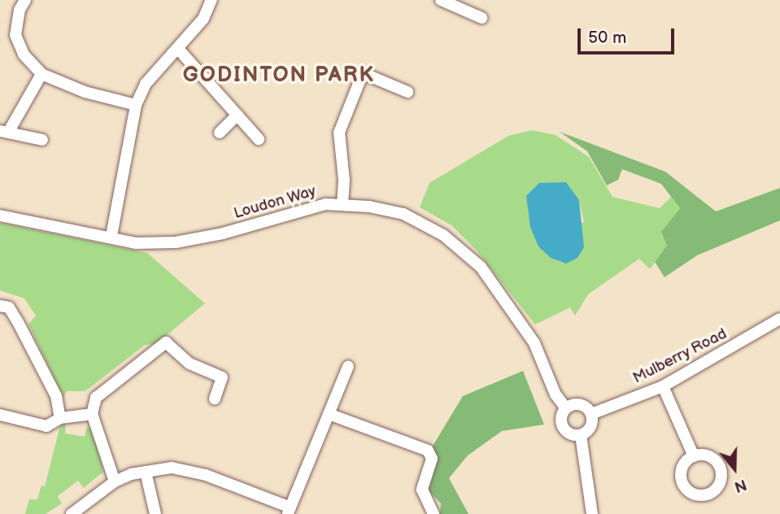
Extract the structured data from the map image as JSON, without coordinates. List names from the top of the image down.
{
  "streets": {
    "street": ["Loudon Way", "Mulberry Road"]
  },
  "crossings": [
    ["Loudon Way", "Mulberry Road"]
  ],
  "districts": ["GODINTON PARK"],
  "scale_bar": "50 m",
  "north": "bottom"
}
